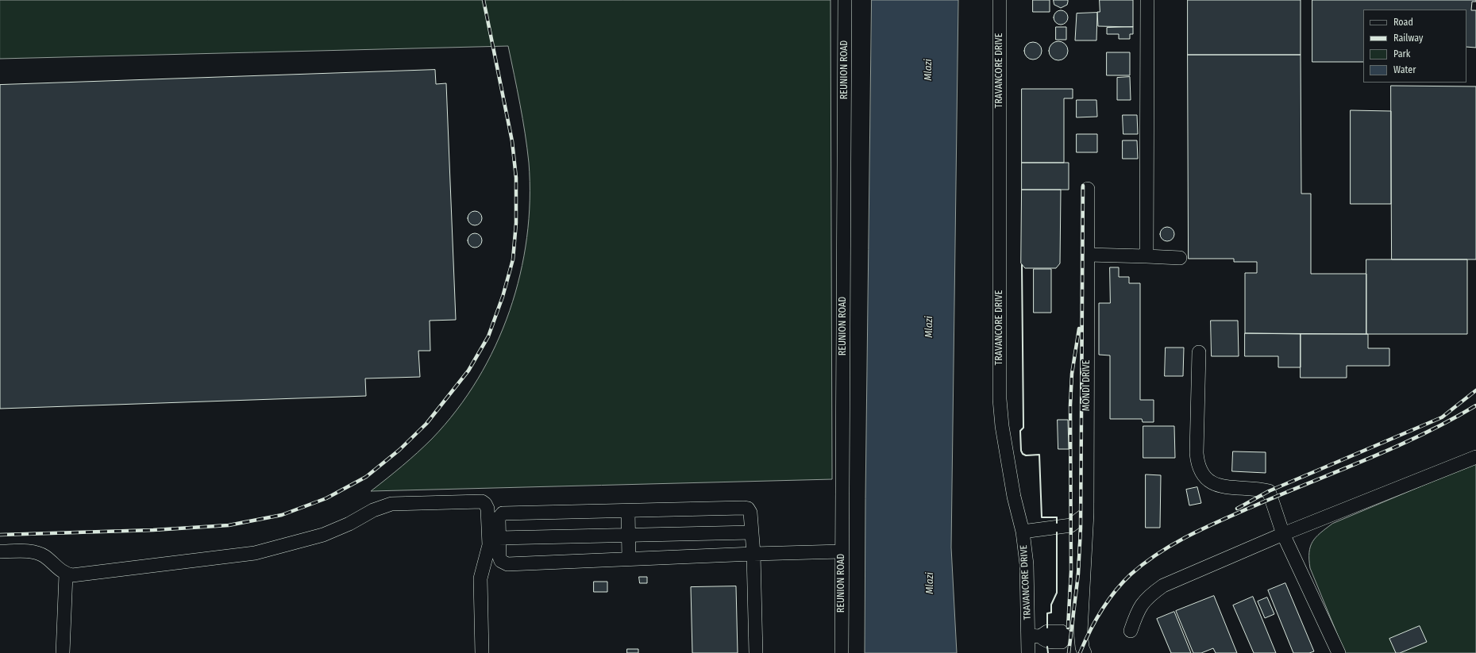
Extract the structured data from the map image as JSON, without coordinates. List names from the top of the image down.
{
  "streets": {
    "street": ["REUNION ROAD", "TRAVANCORE DRIVE", "MONDI DRIVE"]
  },
  "water": ["Mlazi"],
  "legend": [
    "Road",
    "Railway",
    "Park",
    "Water"
  ]
}
